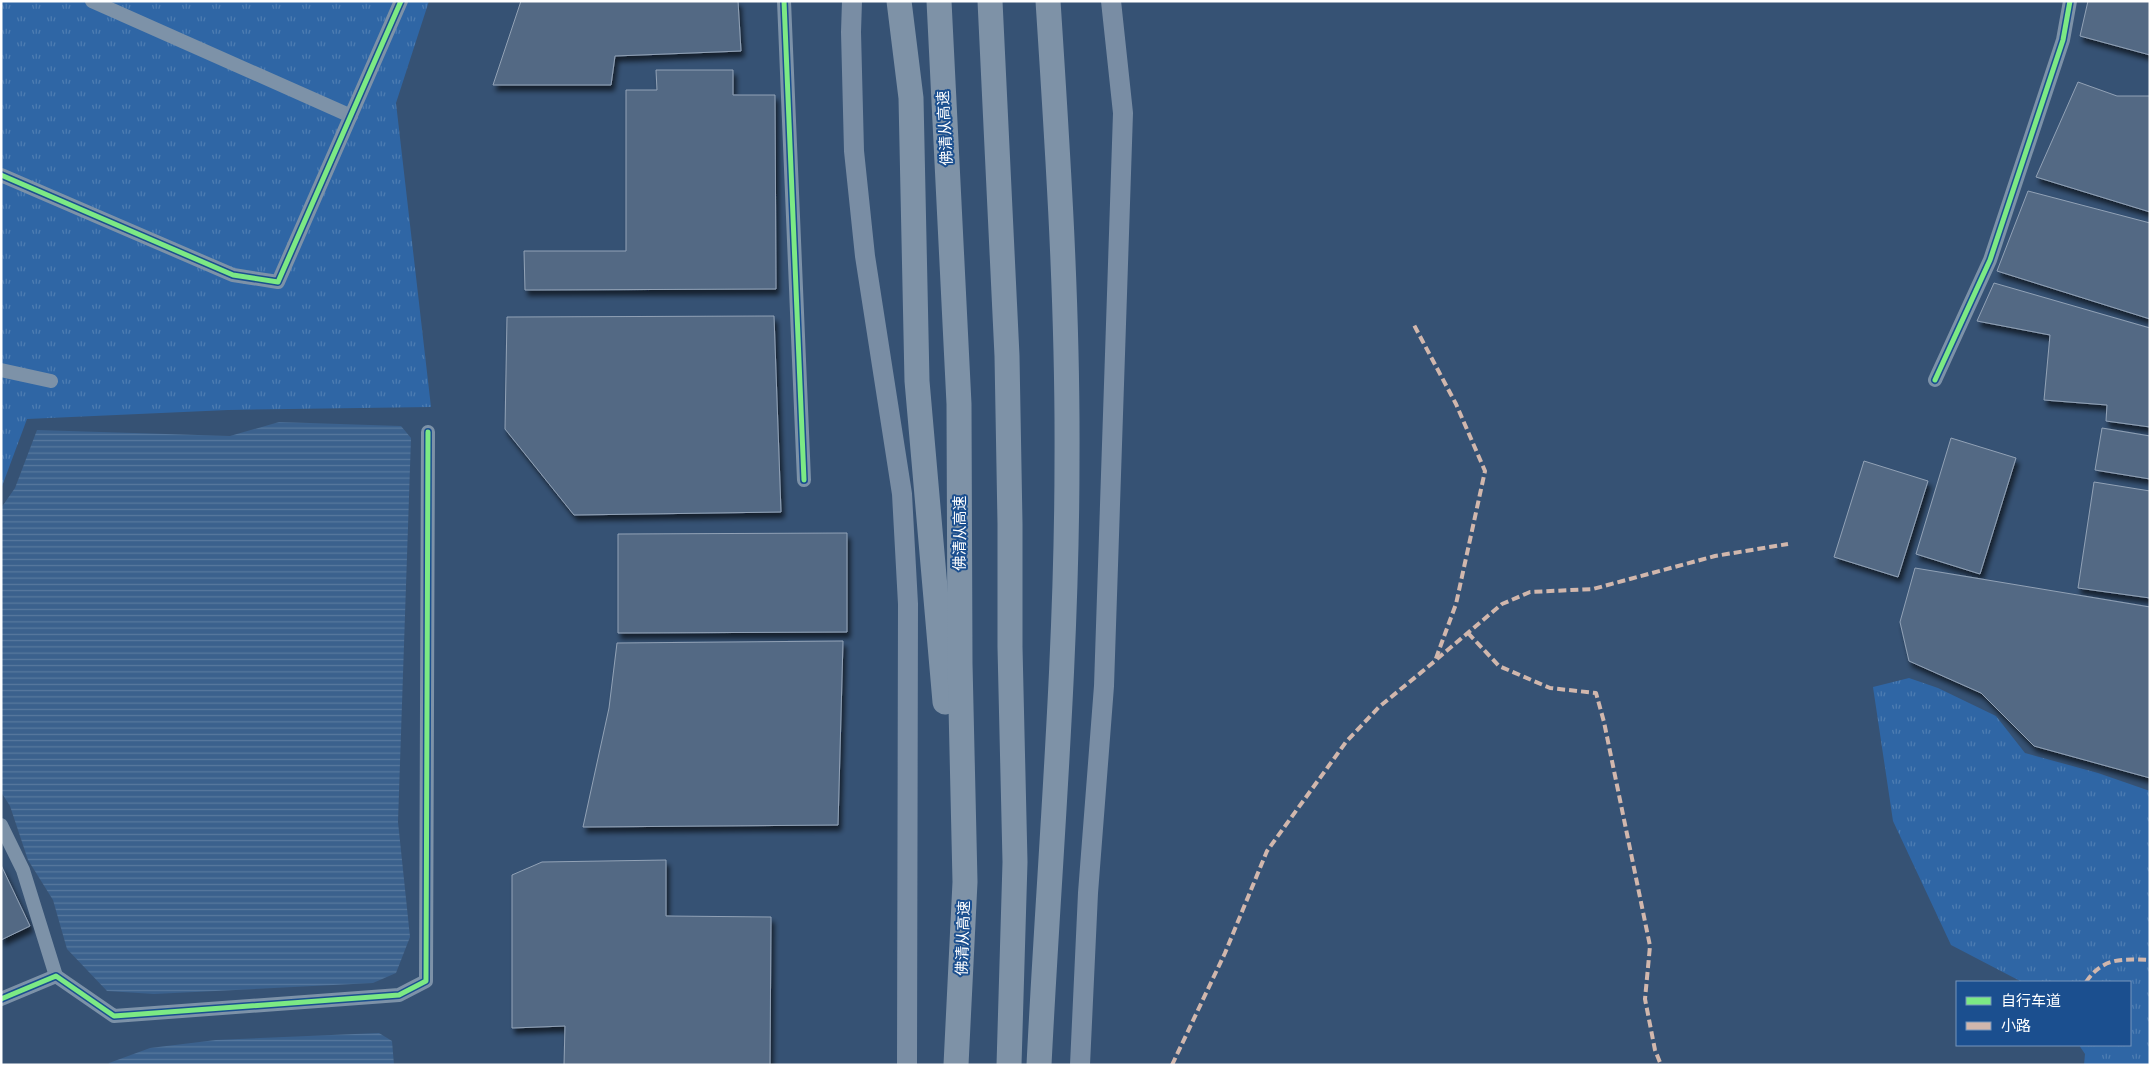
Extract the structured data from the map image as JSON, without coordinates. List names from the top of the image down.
{
  "streets": {
    "highway": ["佛清从高速"]
  },
  "legend": ["自行车道", "小路"]
}
